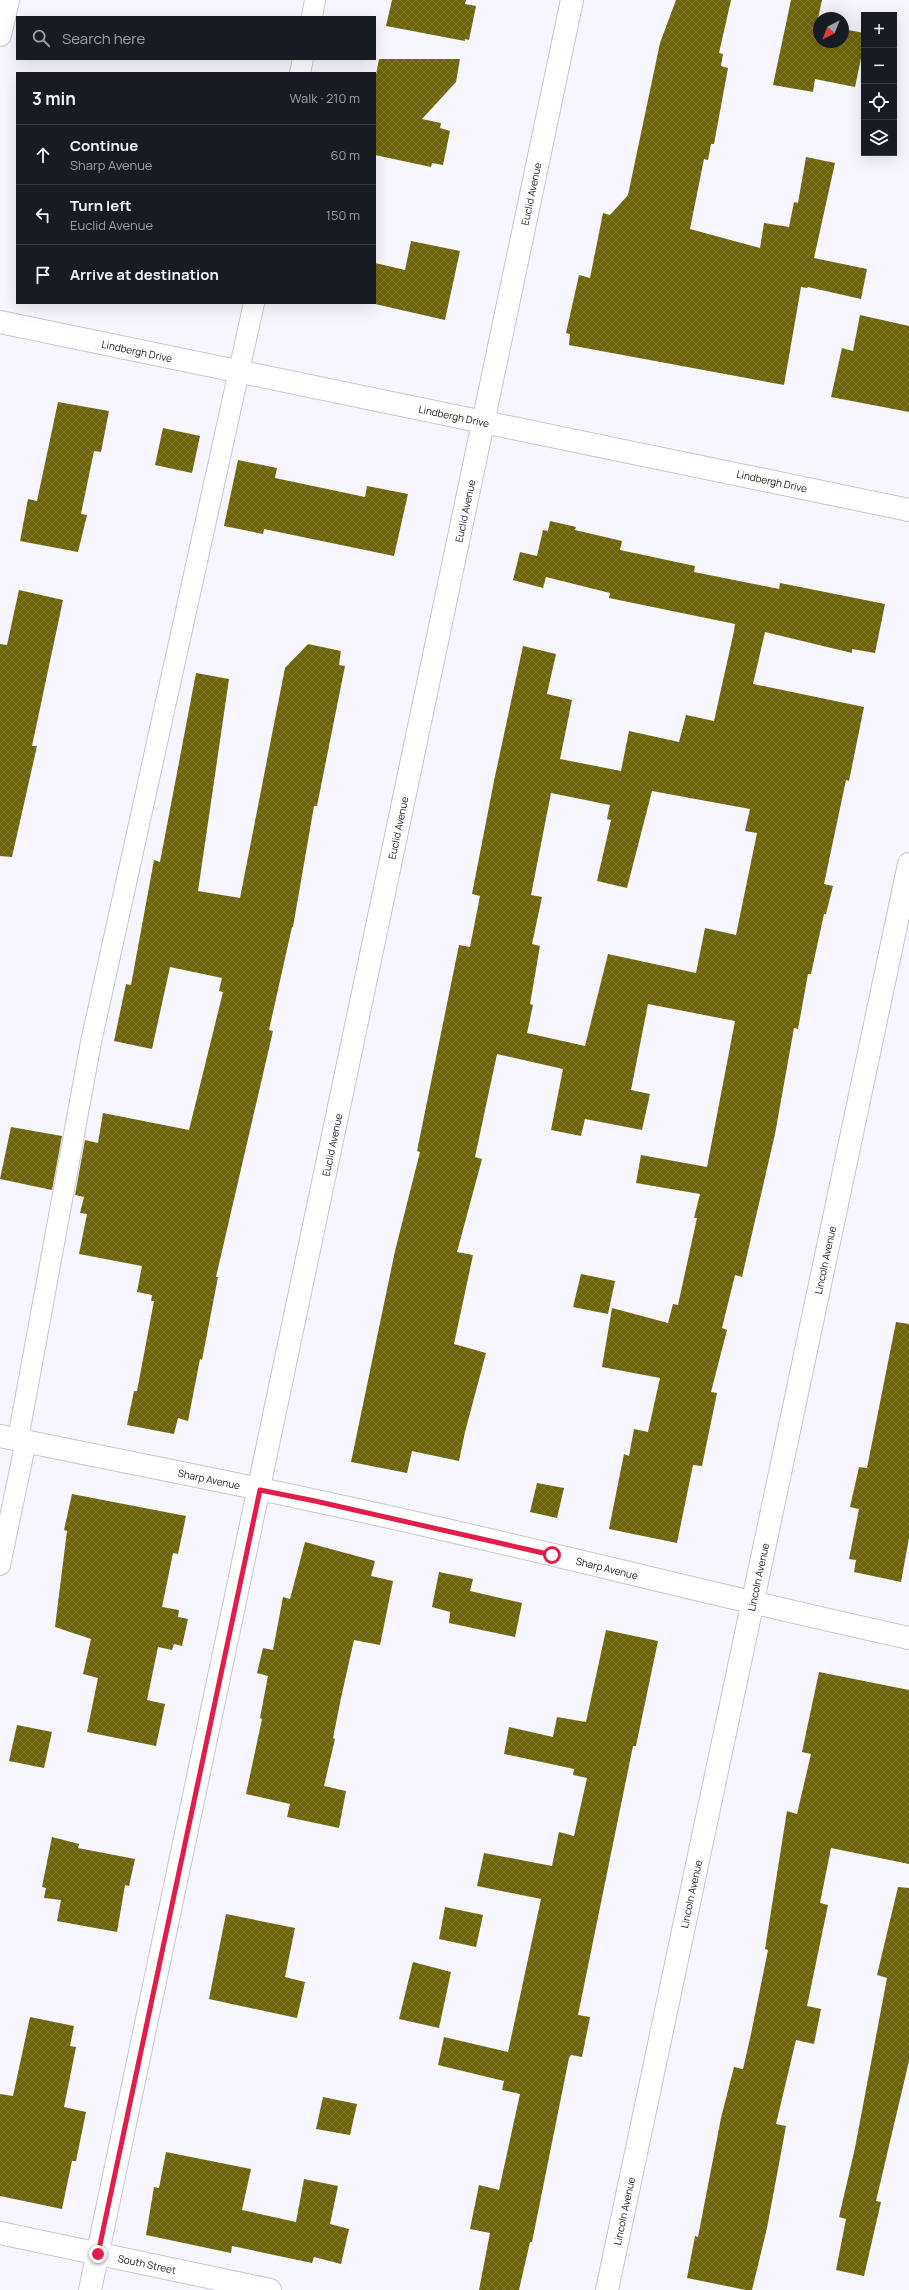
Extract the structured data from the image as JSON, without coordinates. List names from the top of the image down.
{
  "streets": {
    "street": [
      "Euclid Avenue",
      "Lindbergh Drive",
      "Lincoln Avenue",
      "Sharp Avenue",
      "South Street"
    ]
  },
  "crossings": [
    ["Euclid Avenue", "Lindbergh Drive"],
    ["Euclid Avenue", "Sharp Avenue"],
    ["Euclid Avenue", "South Street"],
    ["Lincoln Avenue", "Sharp Avenue"]
  ],
  "north": "bottom left",
  "page": {
    "map_buttons": ["+", "−"],
    "search": "Search here",
    "heading": ["3 min", "Walk · 210 m"],
    "list": [
      ["Continue", "Sharp Avenue", "60 m"],
      ["Turn left", "Euclid Avenue", "150 m"],
      "Arrive at destination"
    ]
  }
}
